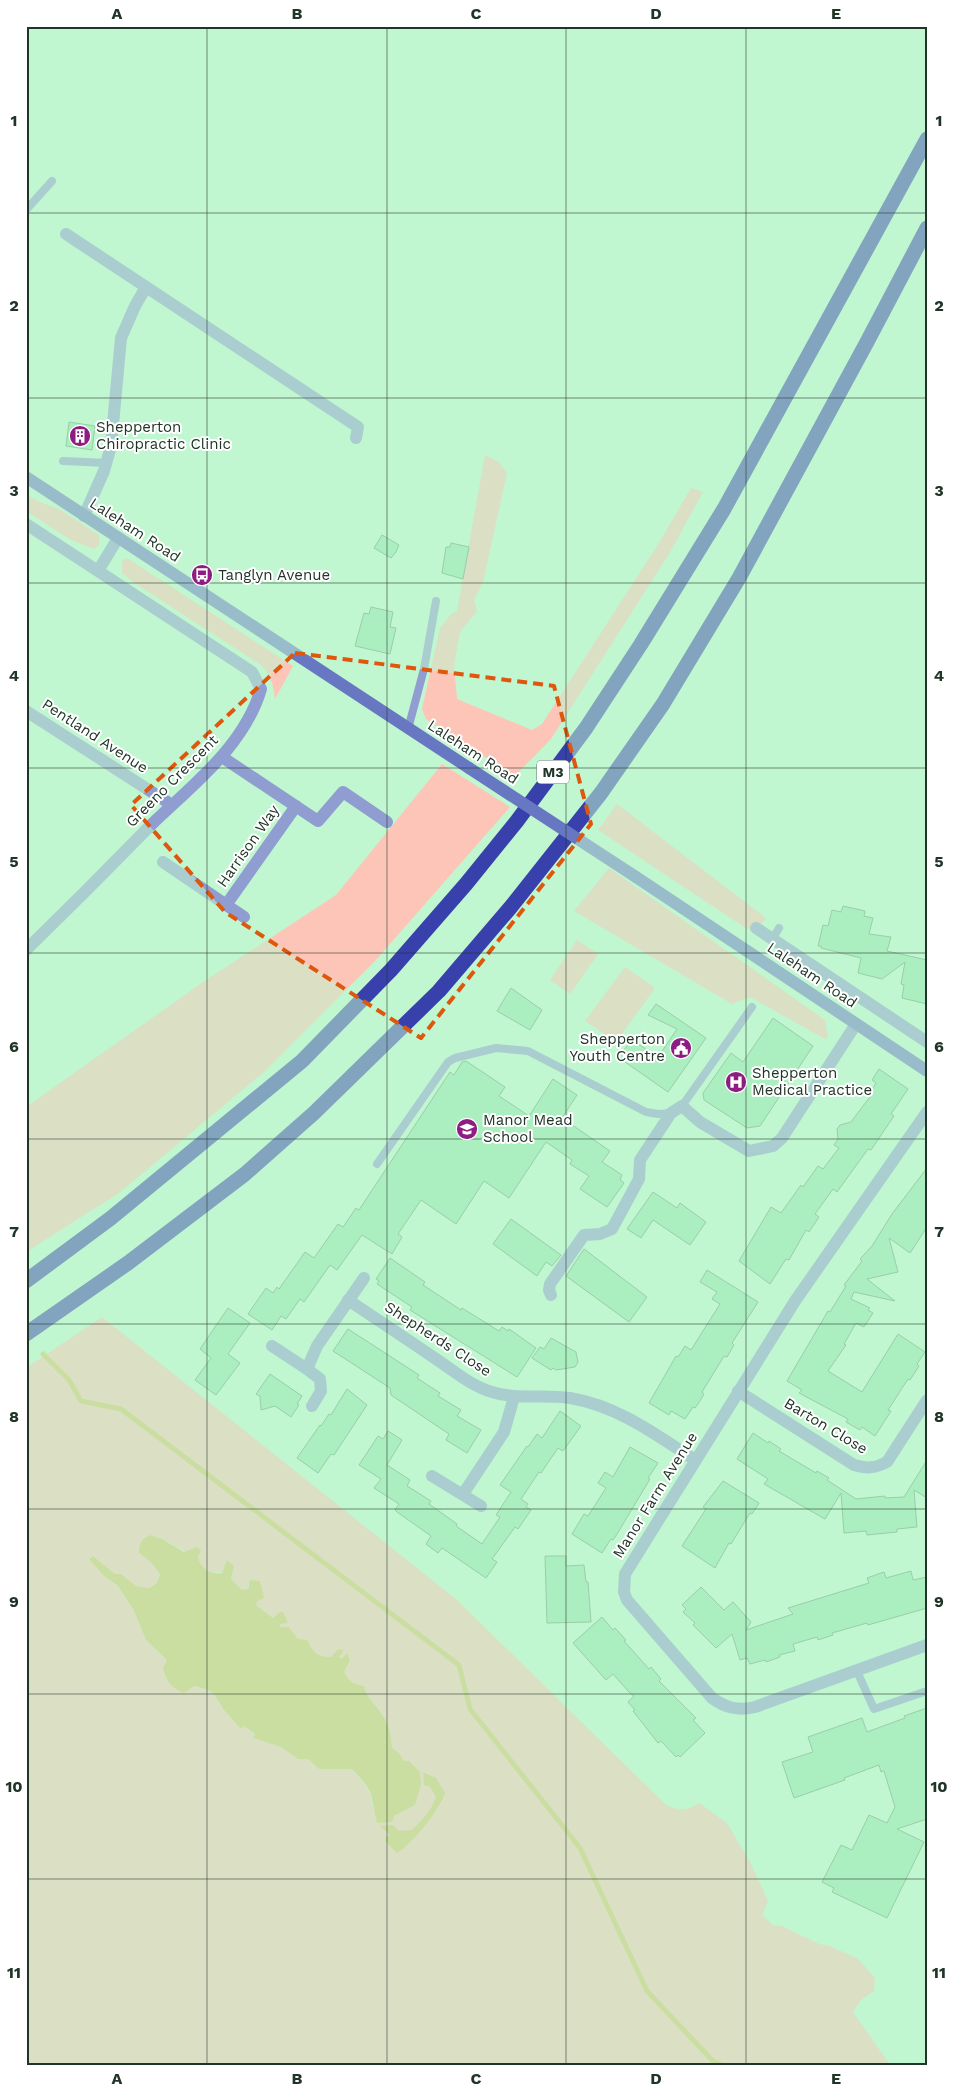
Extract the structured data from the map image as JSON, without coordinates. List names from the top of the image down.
{
  "streets": {
    "highway": ["M3"],
    "main road": ["Laleham Road"],
    "street": [
      "Pentland Avenue",
      "Greeno Crescent",
      "Harrison Way",
      "Shepherds Close",
      "Barton Close",
      "Manor Farm Avenue"
    ]
  },
  "crossings": [
    ["Pentland Avenue", "Greeno Crescent"],
    ["Greeno Crescent", "Harrison Way"],
    ["Shepherds Close", "Manor Farm Avenue"],
    ["Barton Close", "Manor Farm Avenue"]
  ],
  "places": {
    "building": ["Shepperton Chiropractic Clinic"],
    "bus stop": ["Tanglyn Avenue"],
    "public building": ["Shepperton Youth Centre"],
    "hospital": ["Shepperton Medical Practice"],
    "school or university": ["Manor Mead School"]
  },
  "grid": {
    "columns": [
      "A",
      "B",
      "C",
      "D",
      "E"
    ],
    "rows": [
      "1",
      "2",
      "3",
      "4",
      "5",
      "6",
      "7",
      "8",
      "9",
      "10",
      "11"
    ]
  }
}
